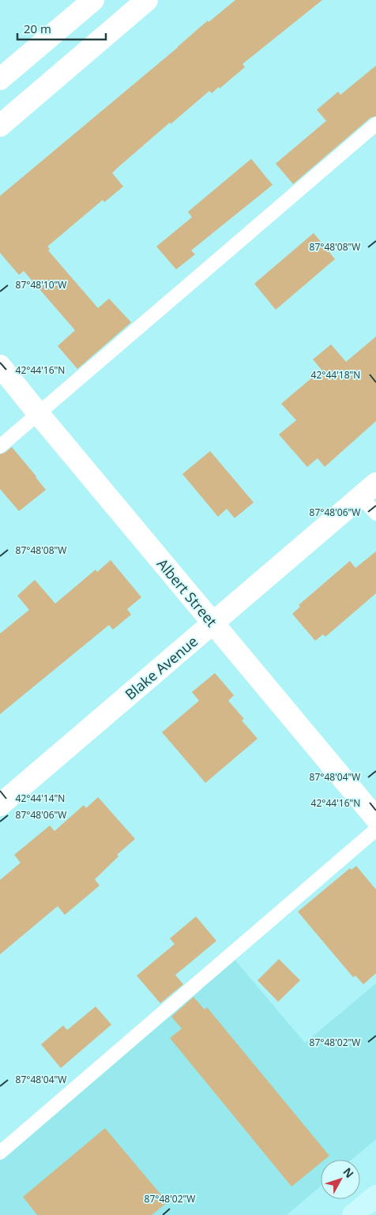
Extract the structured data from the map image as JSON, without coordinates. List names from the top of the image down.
{
  "streets": {
    "street": ["Albert Street", "Blake Avenue"]
  },
  "crossings": [
    ["Albert Street", "Blake Avenue"]
  ],
  "scale_bar": "20 m",
  "north": "top right",
  "coordinates": [
    "87°48'08\"W",
    "87°48'10\"W",
    "42°44'16\"N",
    "42°44'18\"N",
    "87°48'06\"W",
    "87°48'04\"W",
    "42°44'14\"N",
    "87°48'02\"W"
  ]
}
